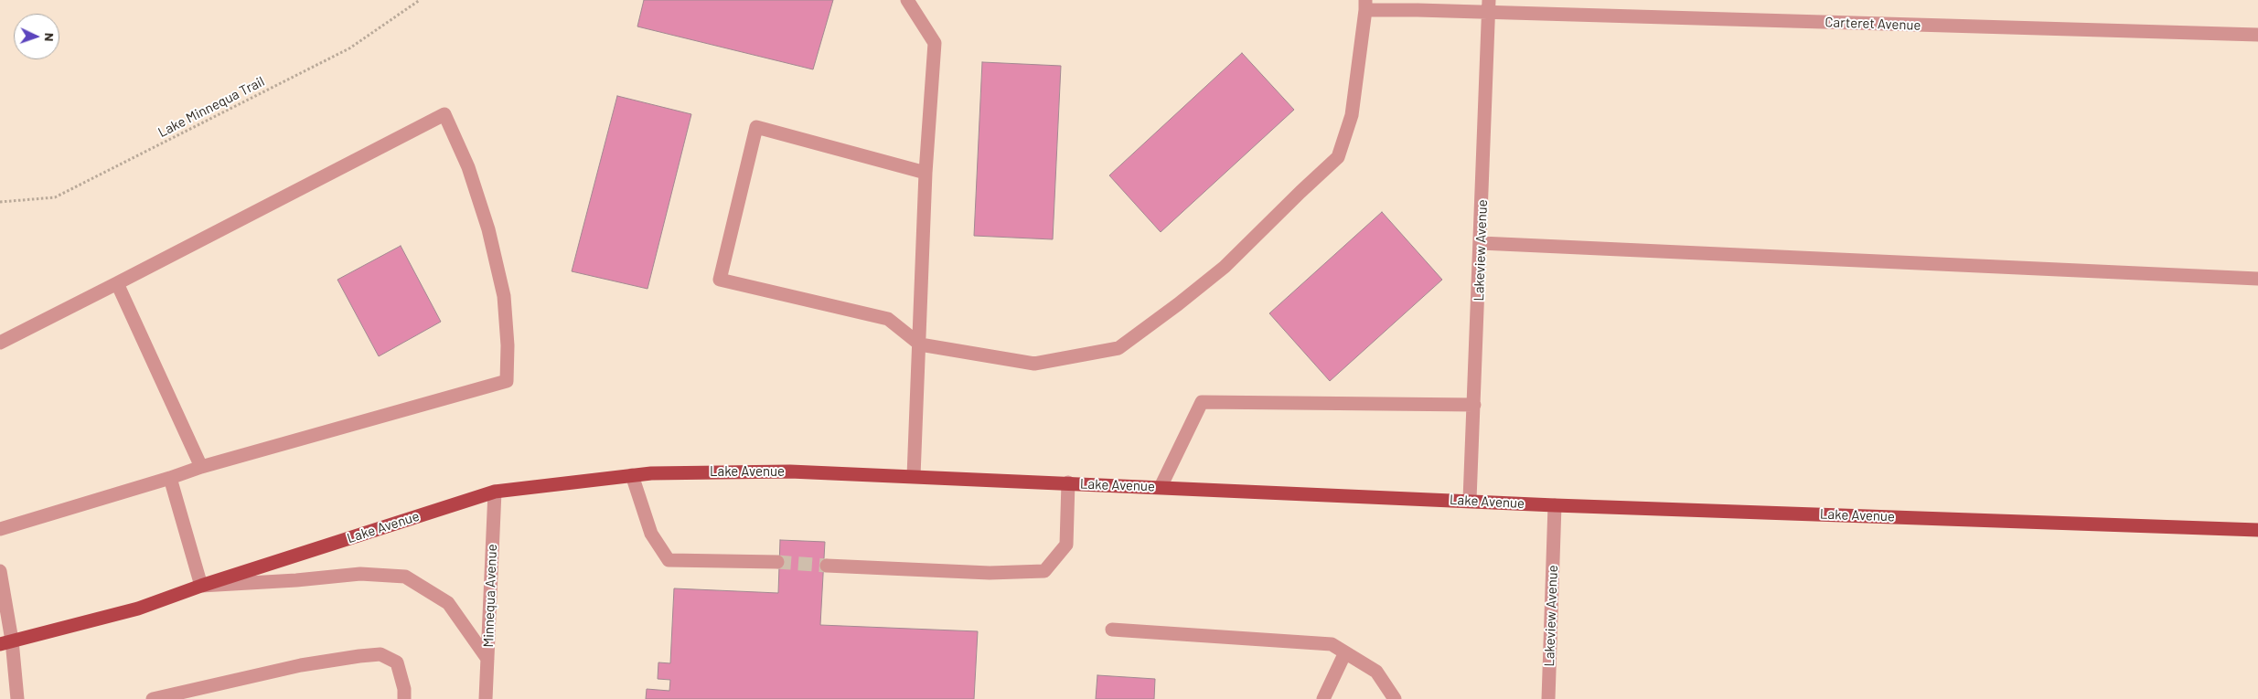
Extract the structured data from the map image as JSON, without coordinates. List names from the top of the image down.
{
  "streets": {
    "main road": ["Lake Avenue"],
    "street": ["Carteret Avenue", "Lakeview Avenue", "Minnequa Avenue"],
    "path": ["Lake Minnequa Trail"]
  },
  "crossings": [
    ["Carteret Avenue", "Lakeview Avenue"],
    ["Lakeview Avenue", "Lake Avenue"],
    ["Lake Avenue", "Minnequa Avenue"]
  ],
  "north": "right"
}
